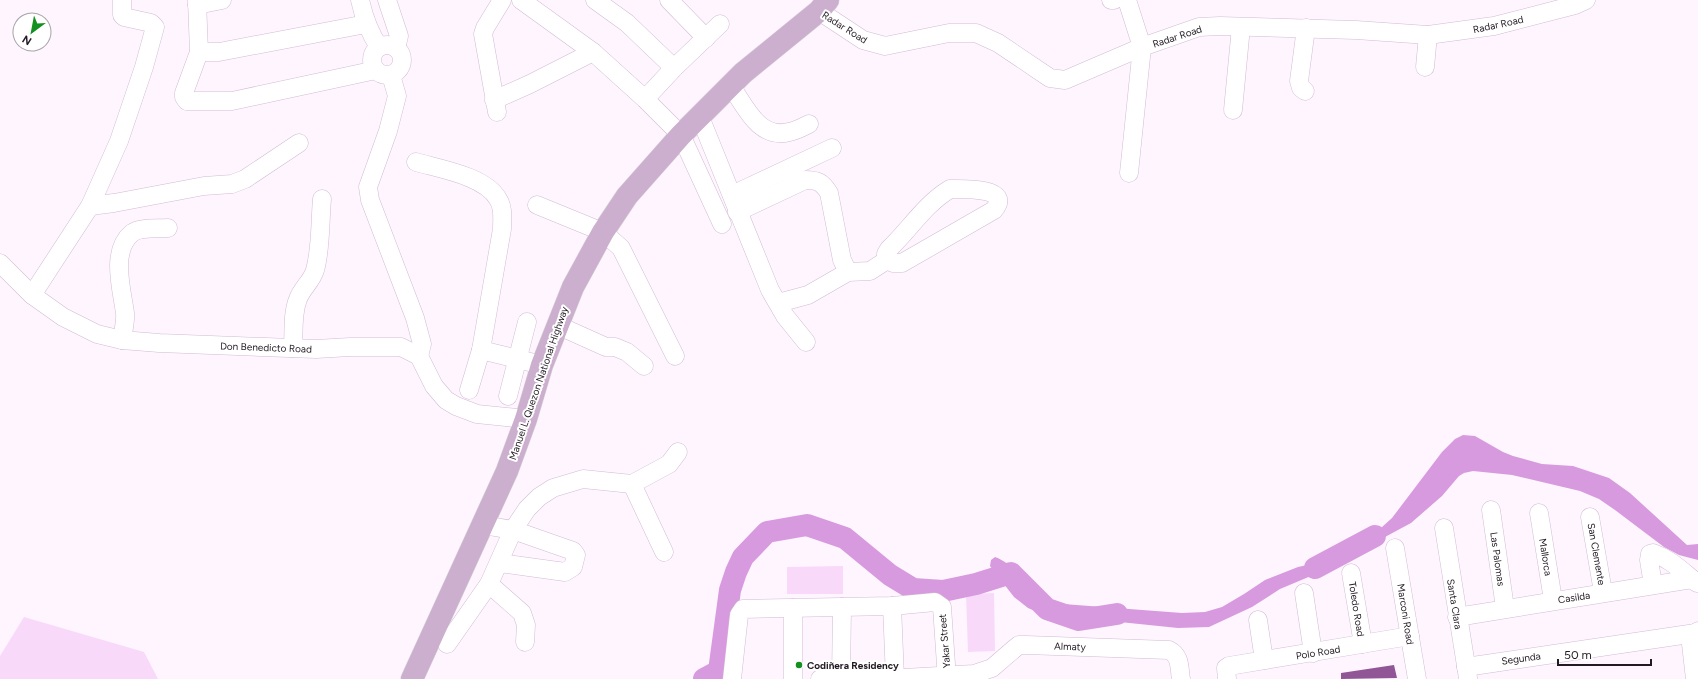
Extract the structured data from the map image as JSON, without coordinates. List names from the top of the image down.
{
  "streets": {
    "main road": ["Manuel L. Quezon National Highway"],
    "street": [
      "Radar Road",
      "Don Benedicto Road",
      "San Clemente",
      "Mallorca",
      "Las Palomas",
      "Casilda",
      "Santa Clara",
      "Toledo Road",
      "Marconi Road",
      "Yakar Street",
      "Almaty",
      "Polo Road",
      "Segunda"
    ]
  },
  "crossings": [
    ["Radar Road", "Manuel L. Quezon National Highway"],
    ["San Clemente", "Casilda"],
    ["Mallorca", "Casilda"],
    ["Las Palomas", "Casilda"],
    ["Casilda", "Santa Clara"],
    ["Santa Clara", "Segunda"],
    ["Toledo Road", "Polo Road"],
    ["Marconi Road", "Polo Road"],
    ["Yakar Street", "Almaty"]
  ],
  "places": ["Codiñera Residency"],
  "scale_bar": "50 m",
  "north": "bottom left"
}
